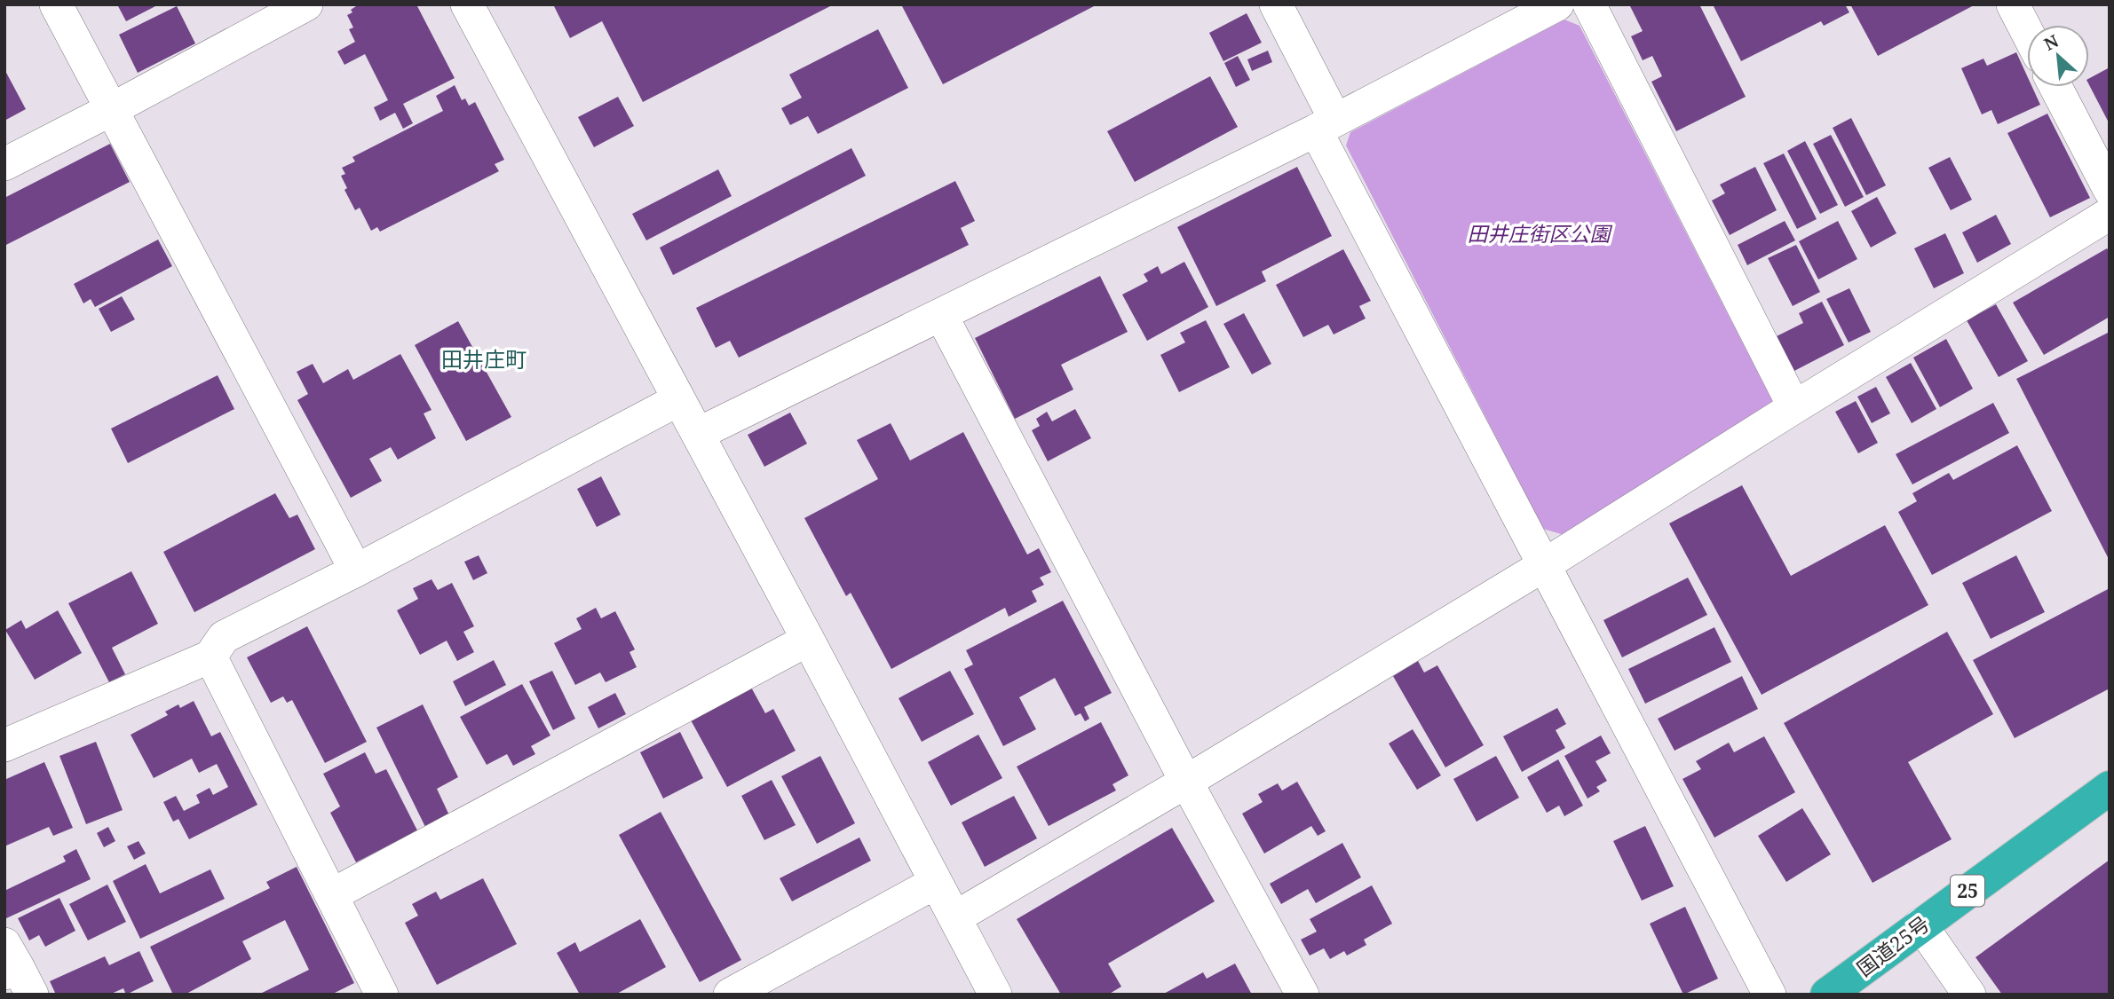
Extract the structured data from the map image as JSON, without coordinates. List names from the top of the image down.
{
  "streets": {
    "highway": ["25", "国道25号"]
  },
  "districts": ["田井庄町"],
  "parks": ["田井庄街区公園"],
  "north": "top left"
}
